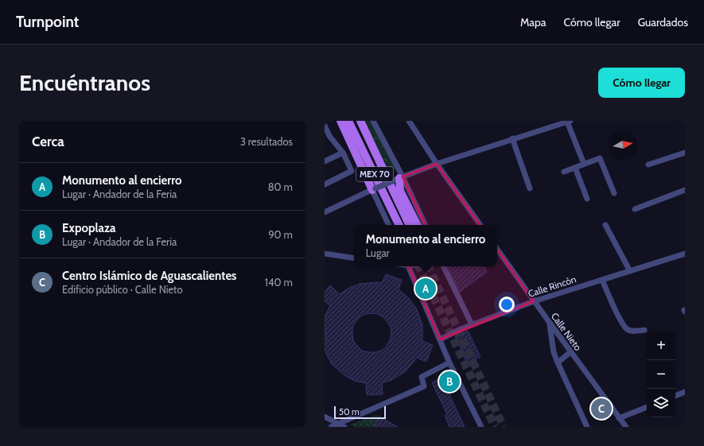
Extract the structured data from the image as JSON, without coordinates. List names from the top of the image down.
{
  "streets": {
    "main road": ["MEX 70"],
    "street": ["Calle Rincón", "Calle Nieto"]
  },
  "crossings": [
    ["Calle Rincón", "Calle Nieto"]
  ],
  "scale_bar": "50 m",
  "north": "right",
  "page": {
    "header": "Turnpoint",
    "nav": ["Mapa", "Cómo llegar", "Guardados"],
    "buttons": "Cómo llegar",
    "title": "Encuéntranos",
    "heading": ["Cerca", "3 resultados"],
    "list": [
      {
        "mark": "A",
        "name": "Monumento al encierro",
        "note": "Lugar · Andador de la Feria",
        "value": "80 m"
      },
      {
        "mark": "B",
        "name": "Expoplaza",
        "note": "Lugar · Andador de la Feria",
        "value": "90 m"
      },
      {
        "mark": "C",
        "name": "Centro Islámico de Aguascalientes",
        "note": "Edificio público · Calle Nieto",
        "value": "140 m"
      }
    ],
    "popup": ["Monumento al encierro", "Lugar"],
    "pins": ["A", "B", "C"],
    "map_buttons": ["+", "−"],
    "scale": "50 m"
  }
}
